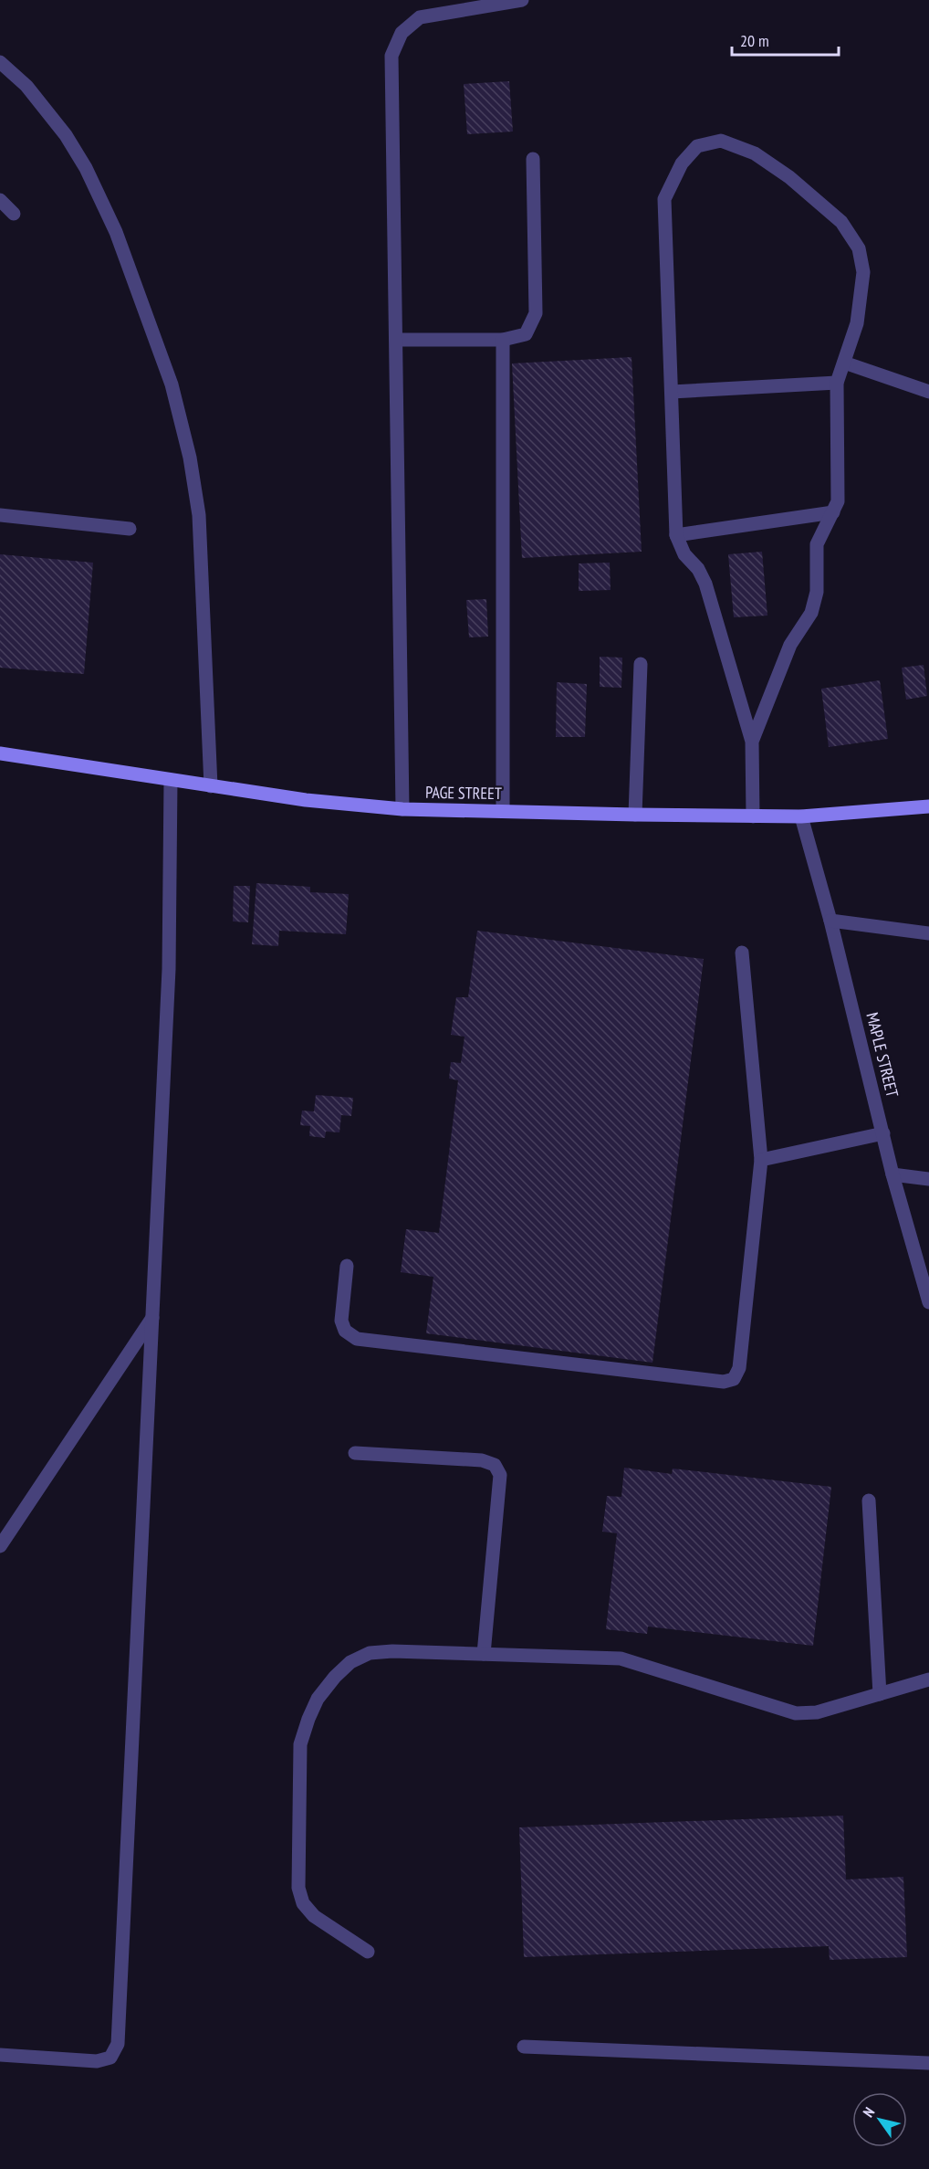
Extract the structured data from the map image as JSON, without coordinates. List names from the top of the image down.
{
  "streets": {
    "main road": ["PAGE STREET"],
    "street": ["MAPLE STREET"]
  },
  "crossings": [
    ["PAGE STREET", "MAPLE STREET"]
  ],
  "scale_bar": "20 m",
  "north": "top left"
}
